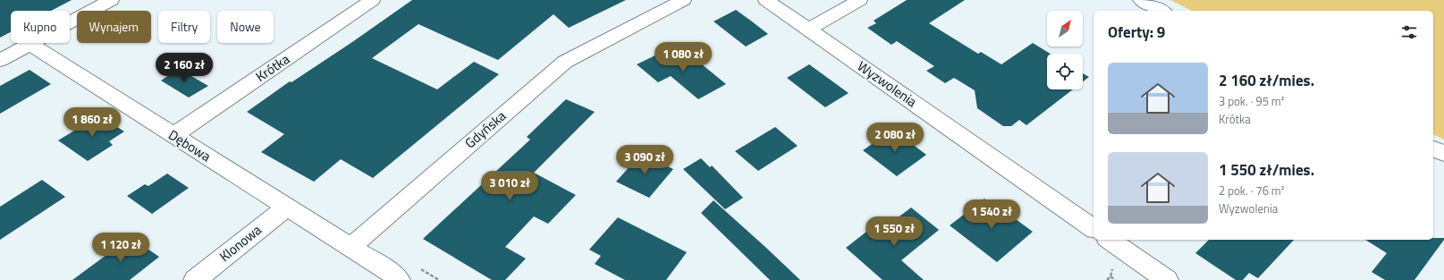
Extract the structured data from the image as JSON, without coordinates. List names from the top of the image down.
{
  "streets": {
    "street": [
      "Krótka",
      "Wyzwolenia",
      "Gdyńska",
      "Dębowa",
      "Klonowa"
    ]
  },
  "crossings": [
    ["Krótka", "Dębowa"],
    ["Gdyńska", "Dębowa"],
    ["Dębowa", "Klonowa"]
  ],
  "north": "top right",
  "page": {
    "chip": [
      "Kupno",
      "Wynajem",
      "Filtry",
      "Nowe"
    ],
    "heading": "Oferty: 9",
    "price": [
      "1 080 zł",
      "2 160 zł",
      "1 860 zł",
      "2 080 zł",
      "3 090 zł",
      "3 010 zł",
      "1 540 zł",
      "1 550 zł",
      "1 120 zł"
    ],
    "list": [
      {
        "name": "2 160 zł/mies.",
        "note": "3 pok. · 95 m² · Krótka"
      },
      {
        "name": "1 550 zł/mies.",
        "note": "2 pok. · 76 m² · Wyzwolenia"
      }
    ]
  }
}
